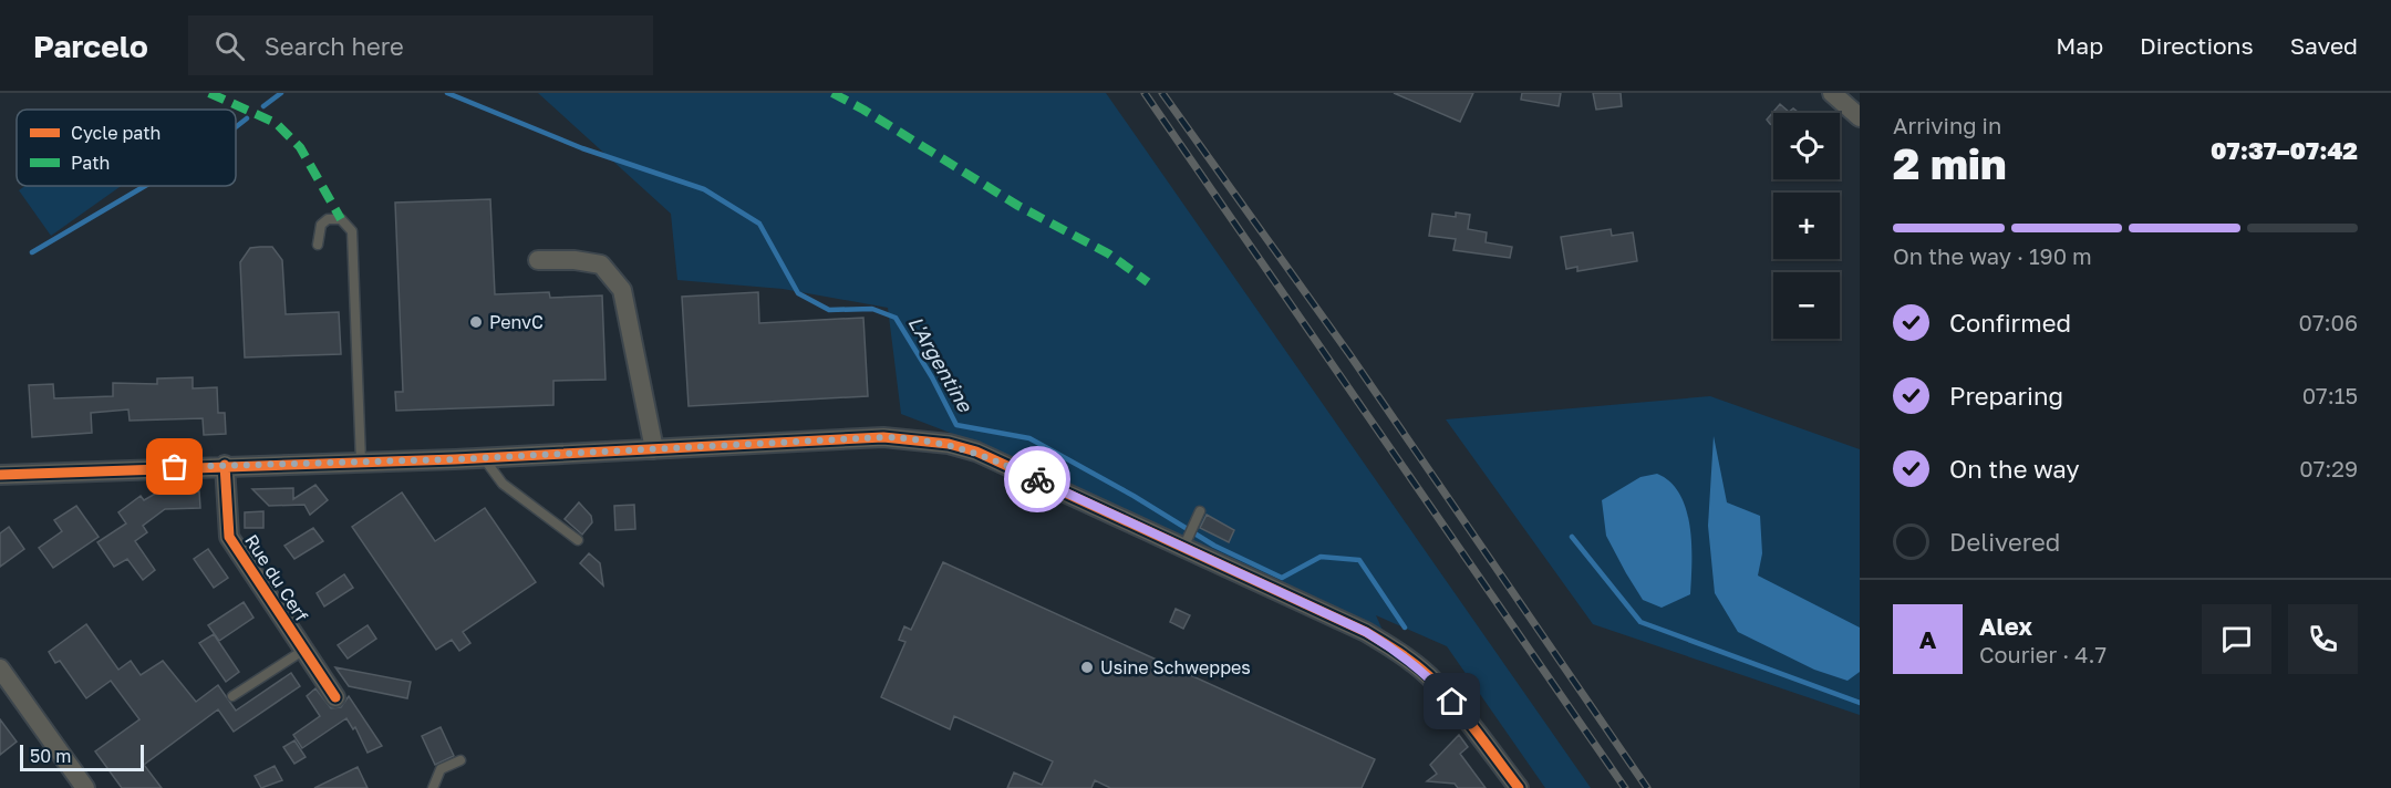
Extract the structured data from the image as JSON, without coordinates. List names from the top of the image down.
{
  "streets": {
    "street": ["Rue du Cerf"]
  },
  "water": ["L'Argentine"],
  "places": ["PenvC", "Usine Schweppes"],
  "legend": ["Cycle path", "Path"],
  "scale_bar": "50 m",
  "page": {
    "header": "Parcelo",
    "search": "Search here",
    "nav": ["Map", "Directions", "Saved"],
    "heading": ["2 min", "Arriving in", "07:37–07:42"],
    "panel": ["Alex", "Courier · 4.7"],
    "map_buttons": ["+", "−"],
    "bar": "On the way · 190 m",
    "list": [
      ["Confirmed", "07:06"],
      ["Preparing", "07:15"],
      ["On the way", "07:29"],
      "Delivered"
    ],
    "round": "A",
    "scale": "50 m"
  }
}
